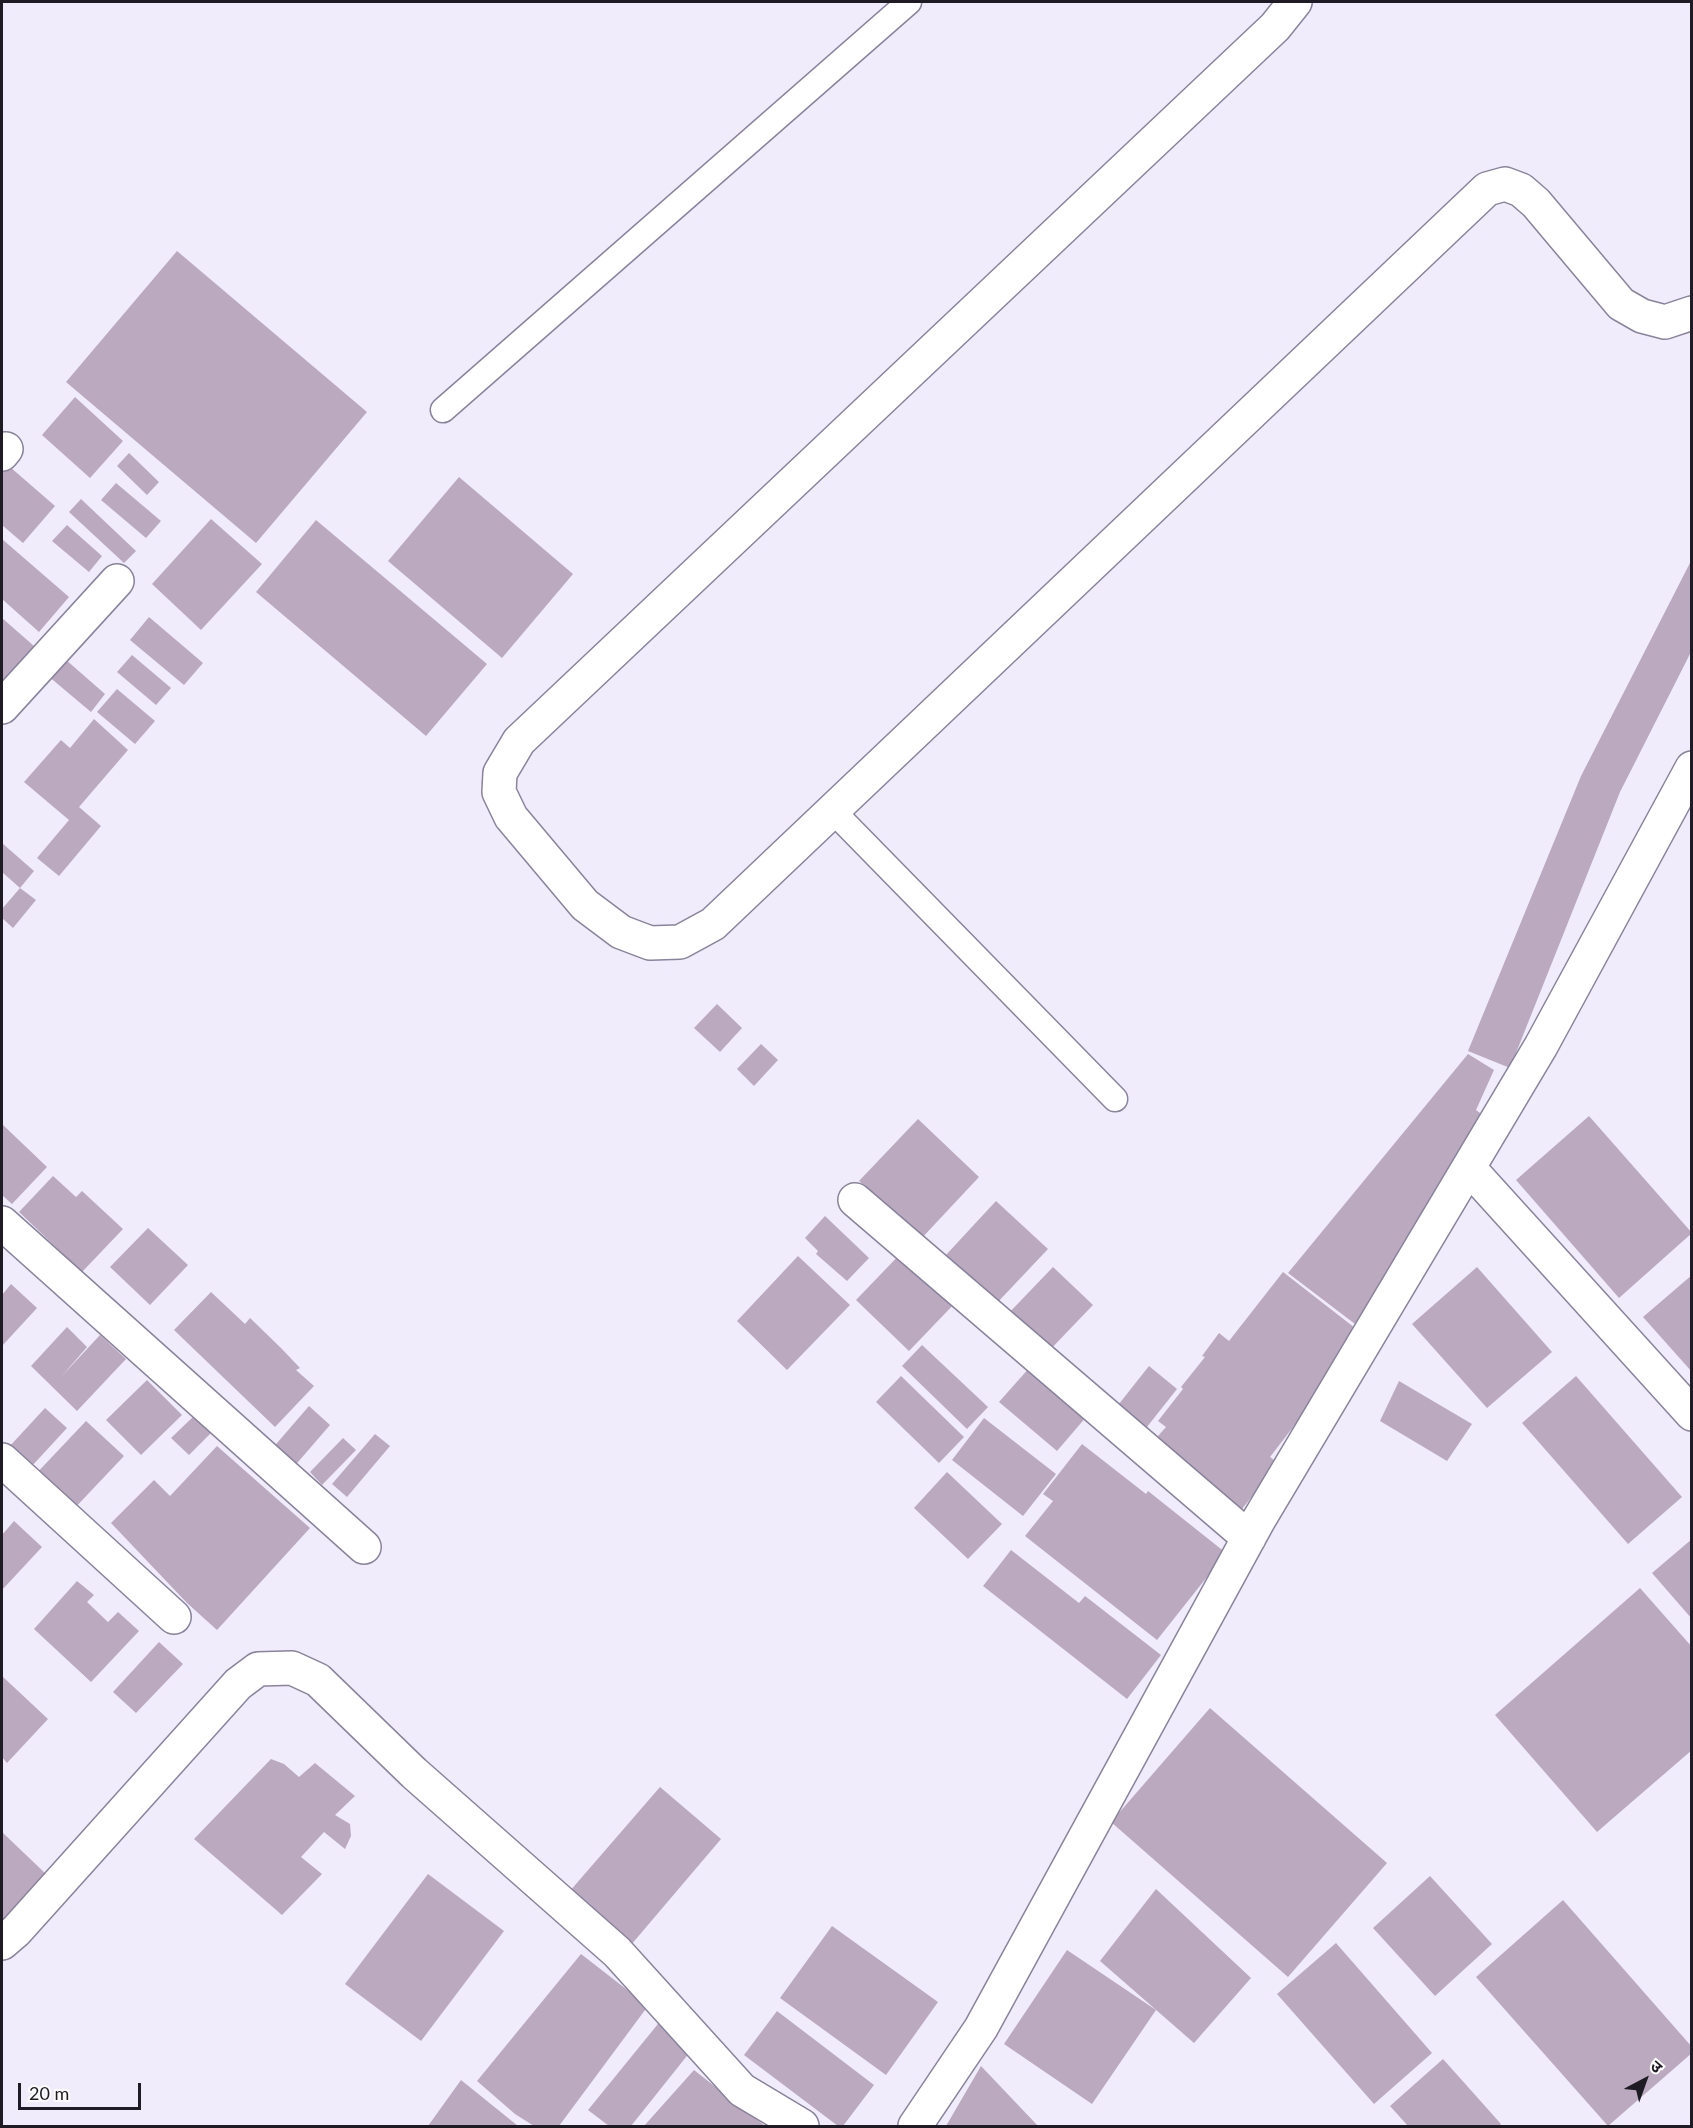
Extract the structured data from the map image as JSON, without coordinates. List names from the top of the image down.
{
  "scale_bar": "20 m",
  "north": "top right"
}
